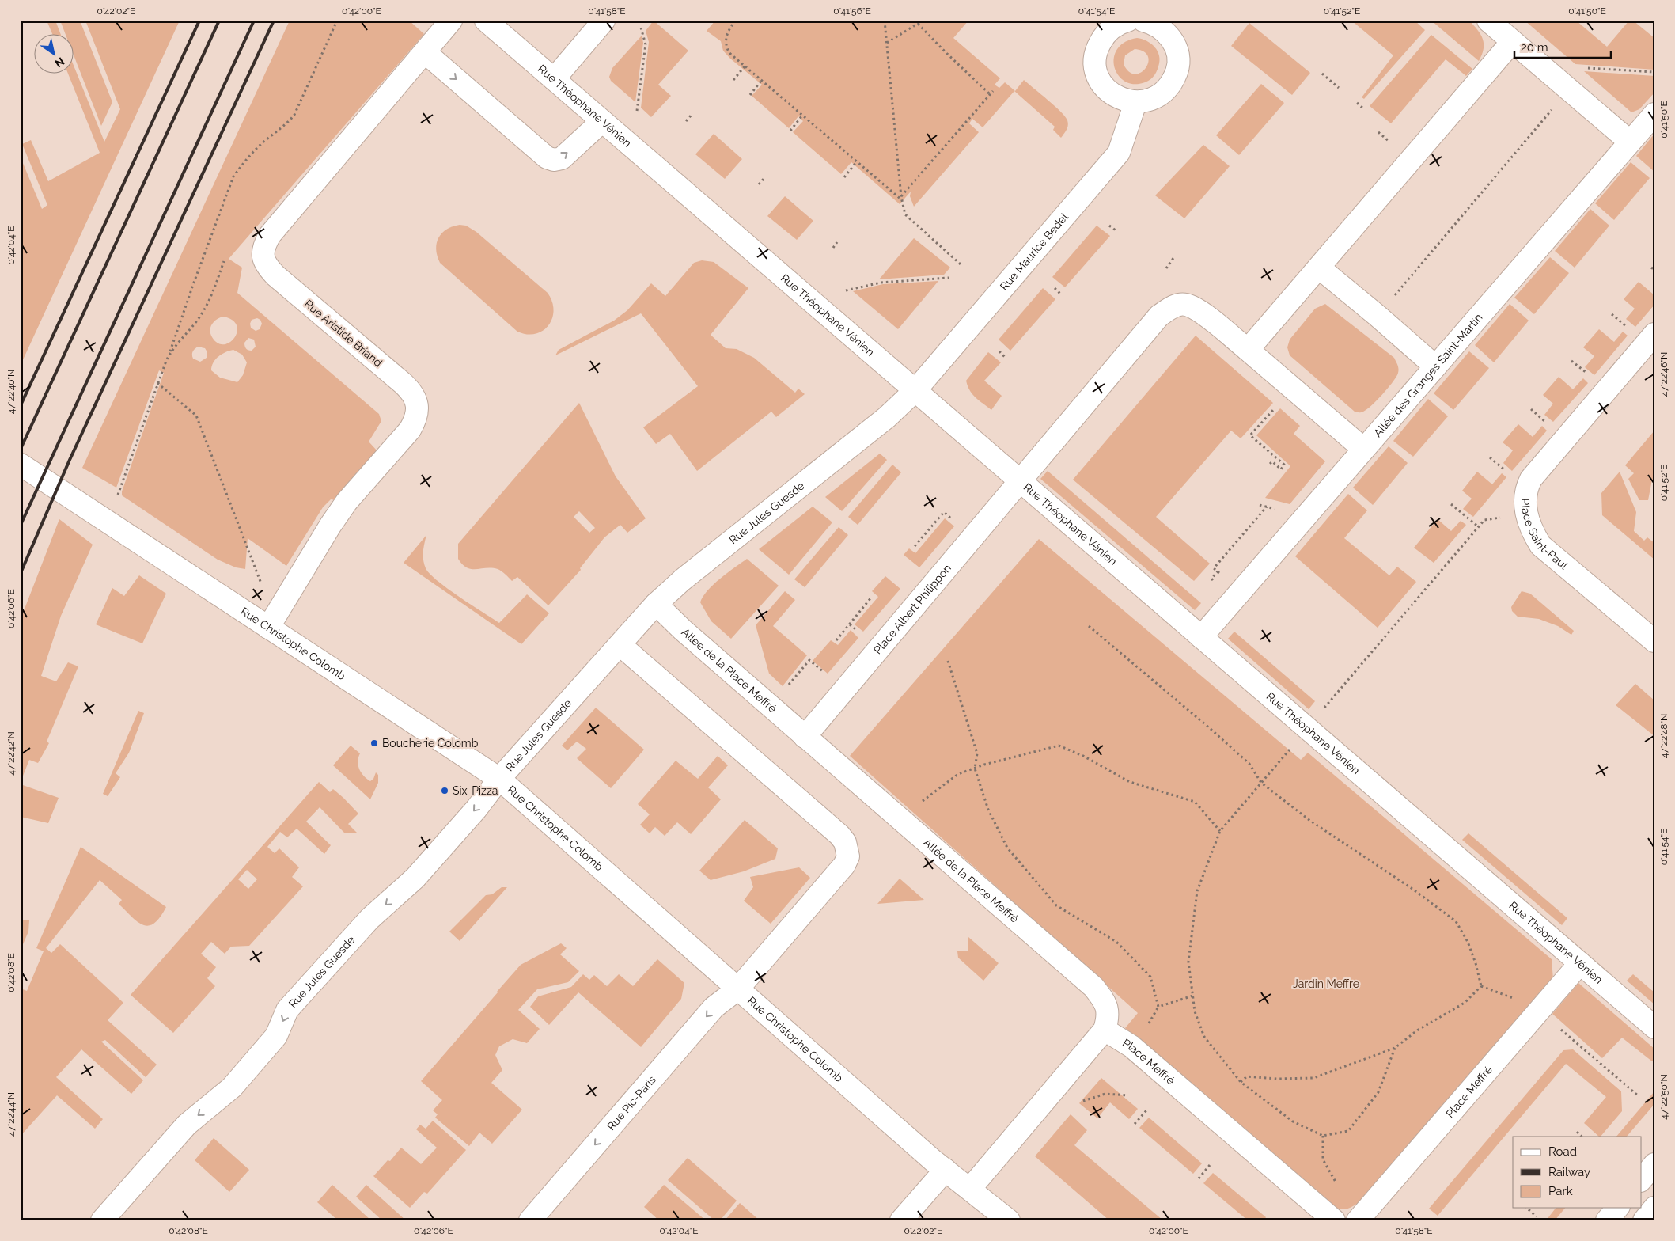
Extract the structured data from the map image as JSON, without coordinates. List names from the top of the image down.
{
  "streets": {
    "street": [
      "Rue Théophane Vénien",
      "Rue Maurice Bedel",
      "Rue Aristide Briand",
      "Allée des Granges Saint-Martin",
      "Rue Jules Guesde",
      "Place Saint-Paul",
      "Place Albert Philippon",
      "Rue Christophe Colomb",
      "Allée de la Place Meffré",
      "Place Meffré",
      "Rue Pic-Paris"
    ]
  },
  "crossings": [
    ["Rue Théophane Vénien", "Rue Maurice Bedel"],
    ["Rue Théophane Vénien", "Allée des Granges Saint-Martin"],
    ["Rue Théophane Vénien", "Rue Jules Guesde"],
    ["Rue Théophane Vénien", "Place Albert Philippon"],
    ["Rue Théophane Vénien", "Place Meffré"],
    ["Rue Maurice Bedel", "Rue Jules Guesde"],
    ["Rue Aristide Briand", "Rue Christophe Colomb"],
    ["Allée des Granges Saint-Martin", "Place Albert Philippon"],
    ["Rue Jules Guesde", "Rue Christophe Colomb"],
    ["Rue Jules Guesde", "Allée de la Place Meffré"],
    ["Place Albert Philippon", "Allée de la Place Meffré"],
    ["Rue Christophe Colomb", "Rue Pic-Paris"],
    ["Allée de la Place Meffré", "Place Meffré"]
  ],
  "one_way": ["Rue Jules Guesde", "Rue Pic-Paris"],
  "parks": ["Jardin Meffre"],
  "places": ["Boucherie Colomb", "Six-Pizza"],
  "legend": ["Road", "Railway", "Park"],
  "scale_bar": "20 m",
  "north": "bottom right",
  "coordinates": [
    "0°42'02\"E",
    "0°42'00\"E",
    "0°41'58\"E",
    "0°41'56\"E",
    "0°41'54\"E",
    "0°41'52\"E",
    "0°41'50\"E",
    "0°42'04\"E",
    "47°22'46\"N",
    "47°22'40\"N",
    "0°42'06\"E",
    "47°22'48\"N",
    "47°22'42\"N",
    "0°42'08\"E",
    "47°22'50\"N",
    "47°22'44\"N"
  ]
}
